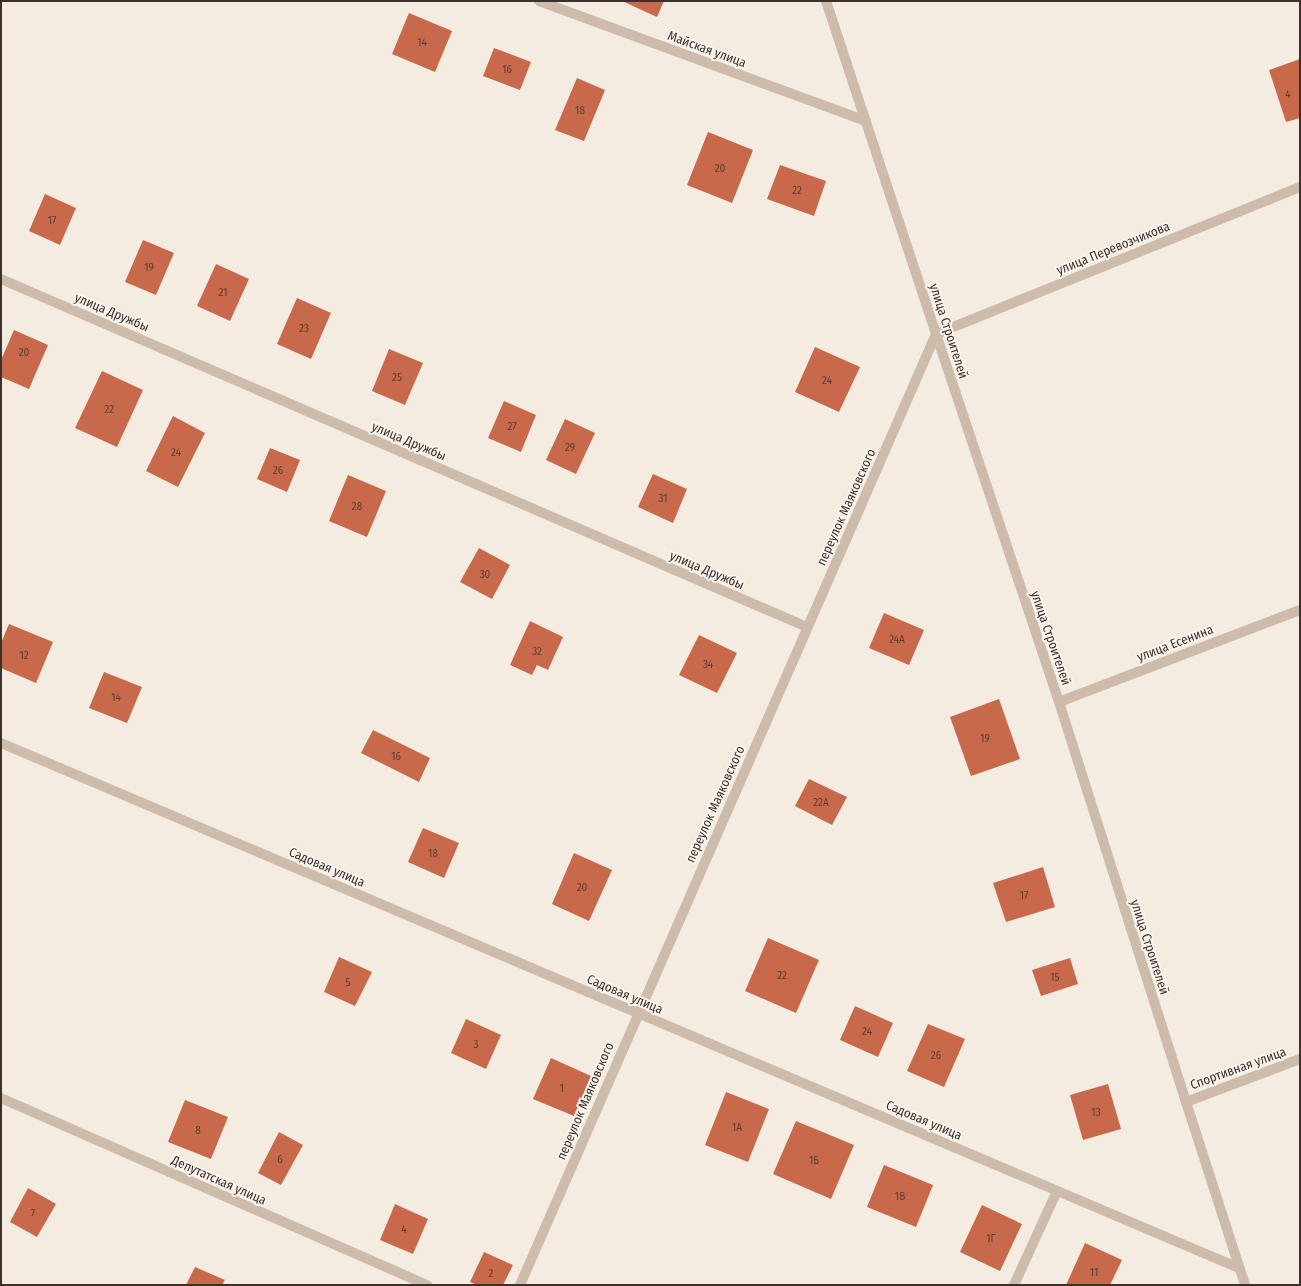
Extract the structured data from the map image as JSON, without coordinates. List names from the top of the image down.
{
  "streets": {
    "street": [
      "Майская улица",
      "улица Перевозчикова",
      "улица Дружбы",
      "улица Строителей",
      "переулок Маяковского",
      "улица Есенина",
      "Садовая улица",
      "Спортивная улица",
      "Депутатская улица"
    ]
  },
  "crossings": [
    ["Майская улица", "улица Строителей"],
    ["улица Перевозчикова", "улица Строителей"],
    ["улица Перевозчикова", "переулок Маяковского"],
    ["улица Дружбы", "переулок Маяковского"],
    ["улица Строителей", "переулок Маяковского"],
    ["улица Строителей", "улица Есенина"],
    ["улица Строителей", "Садовая улица"],
    ["улица Строителей", "Спортивная улица"],
    ["переулок Маяковского", "Садовая улица"]
  ],
  "house_numbers": [
    "14",
    "16",
    "4",
    "18",
    "20",
    "22",
    "17",
    "19",
    "21",
    "23",
    "20",
    "25",
    "24",
    "22",
    "27",
    "29",
    "24",
    "26",
    "31",
    "28",
    "30",
    "24А",
    "32",
    "12",
    "34",
    "14",
    "19",
    "16",
    "22А",
    "18",
    "20",
    "17",
    "22",
    "15",
    "5",
    "24",
    "3",
    "26",
    "1",
    "13",
    "1А",
    "8",
    "6",
    "1Б",
    "1В",
    "7",
    "4",
    "1Г",
    "11",
    "2"
  ]
}
